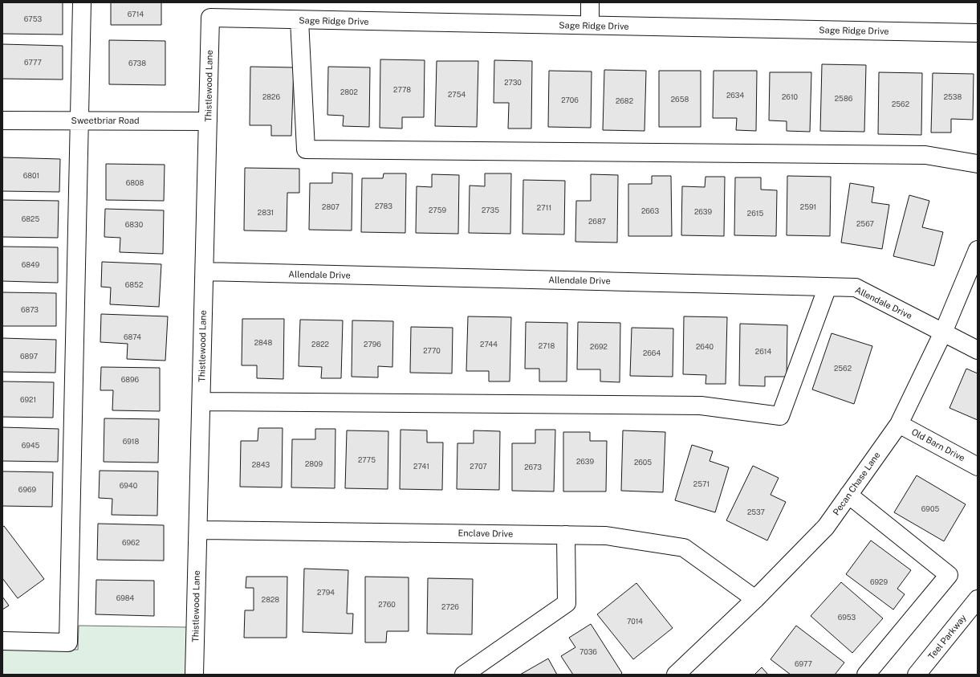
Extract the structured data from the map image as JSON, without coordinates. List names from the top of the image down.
{
  "streets": {
    "street": [
      "Sage Ridge Drive",
      "Thistlewood Lane",
      "Sweetbriar Road",
      "Allendale Drive",
      "Old Barn Drive",
      "Pecan Chase Lane",
      "Enclave Drive",
      "Teel Parkway"
    ]
  },
  "crossings": [
    ["Sage Ridge Drive", "Thistlewood Lane"],
    ["Thistlewood Lane", "Sweetbriar Road"],
    ["Thistlewood Lane", "Allendale Drive"],
    ["Thistlewood Lane", "Enclave Drive"],
    ["Allendale Drive", "Pecan Chase Lane"],
    ["Old Barn Drive", "Pecan Chase Lane"],
    ["Pecan Chase Lane", "Enclave Drive"]
  ],
  "house_numbers": [
    "6714",
    "6753",
    "6777",
    "6738",
    "2730",
    "2778",
    "2802",
    "2754",
    "2634",
    "2826",
    "2610",
    "2538",
    "2586",
    "2658",
    "2706",
    "2682",
    "2562",
    "6801",
    "6808",
    "2783",
    "2807",
    "2591",
    "2711",
    "2759",
    "2735",
    "2663",
    "2639",
    "2831",
    "2615",
    "6825",
    "2687",
    "2567",
    "6830",
    "6849",
    "6852",
    "6873",
    "6874",
    "2848",
    "2822",
    "2796",
    "2744",
    "2718",
    "2692",
    "2640",
    "2770",
    "2614",
    "2664",
    "6897",
    "2562",
    "6896",
    "6921",
    "6918",
    "6945",
    "2775",
    "2639",
    "2605",
    "2809",
    "2843",
    "2741",
    "2707",
    "2673",
    "2571",
    "6940",
    "6969",
    "6905",
    "2537",
    "6962",
    "6929",
    "2794",
    "6984",
    "2828",
    "2760",
    "2726",
    "6953",
    "7014",
    "7036",
    "6977"
  ]
}
